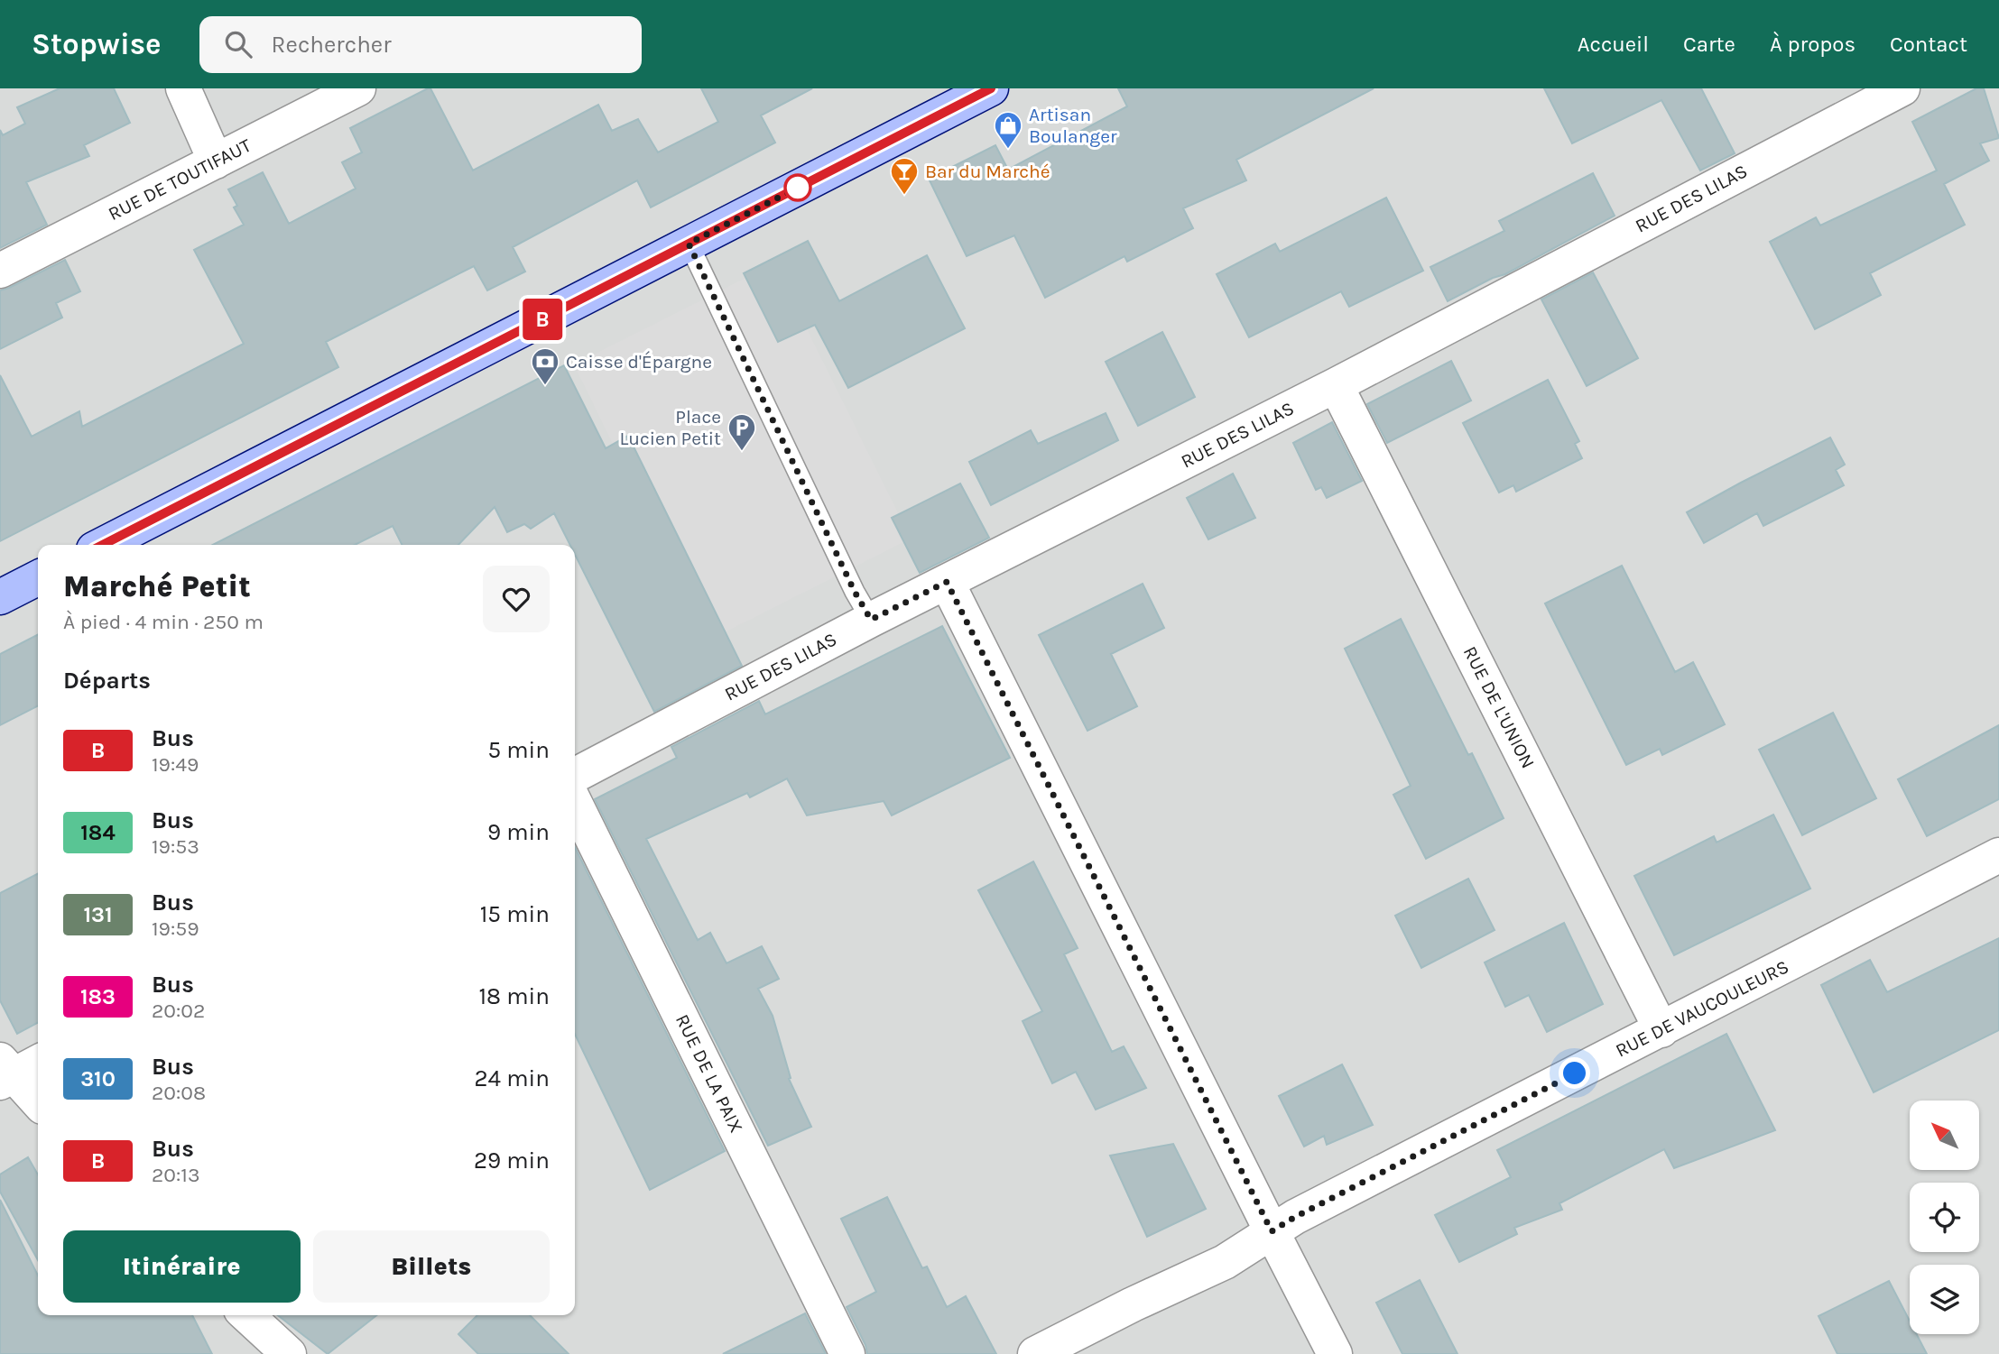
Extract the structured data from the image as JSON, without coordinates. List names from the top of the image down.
{
  "streets": {
    "street": [
      "RUE DE TOUTIFAUT",
      "RUE DES LILAS",
      "RUE DE L'UNION",
      "RUE DE VAUCOULEURS",
      "RUE DE LA PAIX"
    ]
  },
  "crossings": [
    ["RUE DES LILAS", "RUE DE L'UNION"],
    ["RUE DE L'UNION", "RUE DE VAUCOULEURS"]
  ],
  "places": {
    "shop": ["Artisan Boulanger"],
    "bar": ["Bar du Marché"],
    "bank": ["Caisse d'Épargne"],
    "parking": ["Place Lucien Petit"]
  },
  "lines": ["bus line B"],
  "north": "top left",
  "page": {
    "header": "Stopwise",
    "search": "Rechercher",
    "nav": [
      "Accueil",
      "Carte",
      "À propos",
      "Contact"
    ],
    "on_map": "B",
    "heading": [
      ["Marché Petit", "À pied · 4 min · 250 m"],
      "Départs"
    ],
    "list": [
      {
        "mark": "B",
        "name": "Bus",
        "note": "19:49",
        "value": "5 min"
      },
      {
        "mark": "184",
        "name": "Bus",
        "note": "19:53",
        "value": "9 min"
      },
      {
        "mark": "131",
        "name": "Bus",
        "note": "19:59",
        "value": "15 min"
      },
      {
        "mark": "183",
        "name": "Bus",
        "note": "20:02",
        "value": "18 min"
      },
      {
        "mark": "310",
        "name": "Bus",
        "note": "20:08",
        "value": "24 min"
      },
      {
        "mark": "B",
        "name": "Bus",
        "note": "20:13",
        "value": "29 min"
      }
    ],
    "buttons": ["Itinéraire", "Billets"]
  }
}
